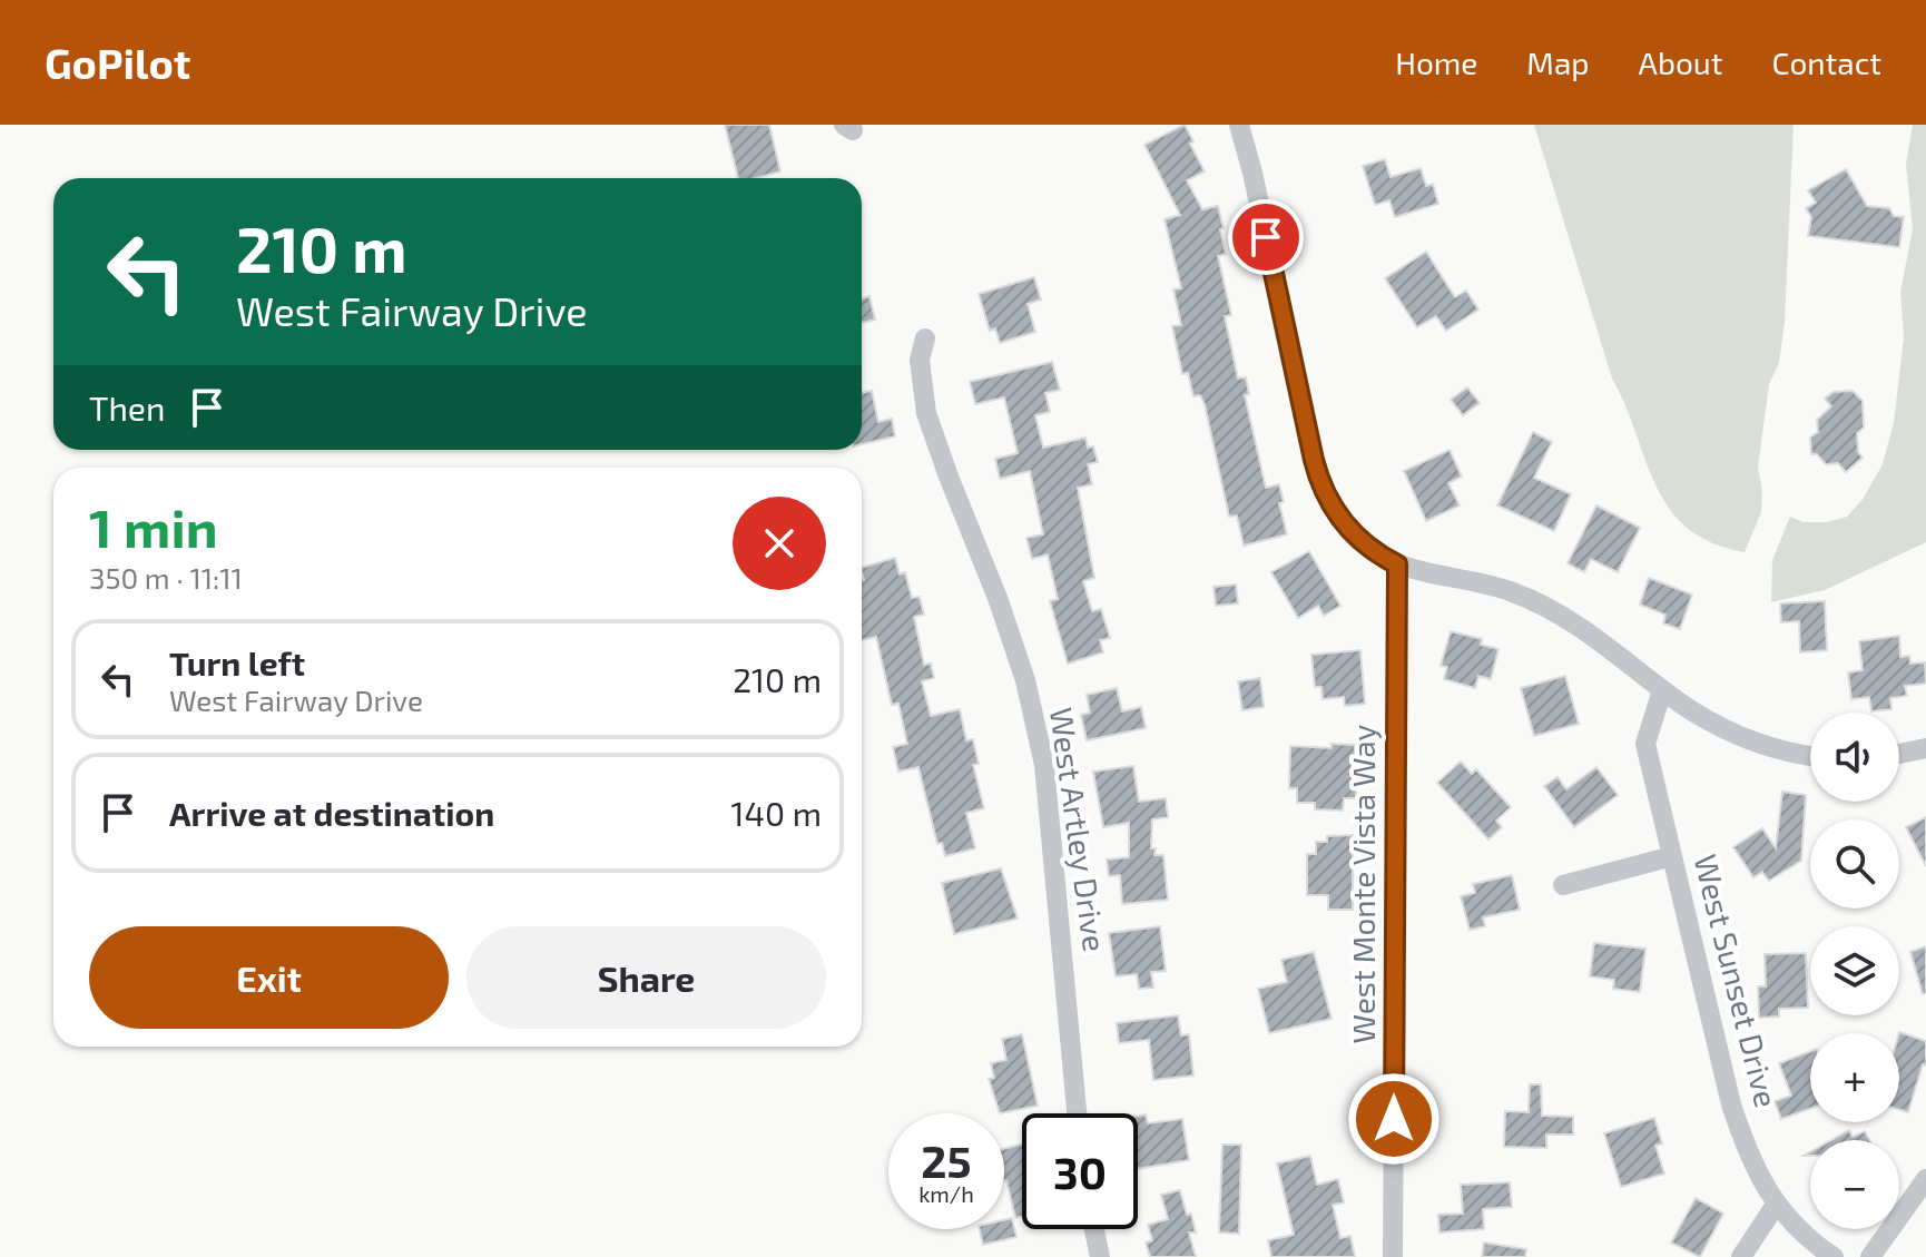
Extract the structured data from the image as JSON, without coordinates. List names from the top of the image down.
{
  "streets": {
    "street": ["West Artley Drive", "West Monte Vista Way", "West Sunset Drive"]
  },
  "page": {
    "header": "GoPilot",
    "nav": [
      "Home",
      "Map",
      "About",
      "Contact"
    ],
    "turn": ["210 m", "West Fairway Drive"],
    "then": "Then",
    "heading": ["1 min", "350 m · 11:11"],
    "list": [
      {
        "name": "Turn left",
        "note": "West Fairway Drive",
        "value": "210 m"
      },
      {
        "name": "Arrive at destination",
        "value": "140 m"
      }
    ],
    "map_buttons": ["+", "−"],
    "buttons": ["Exit", "Share"],
    "speed": "25 km/h",
    "limit": "30"
  }
}
